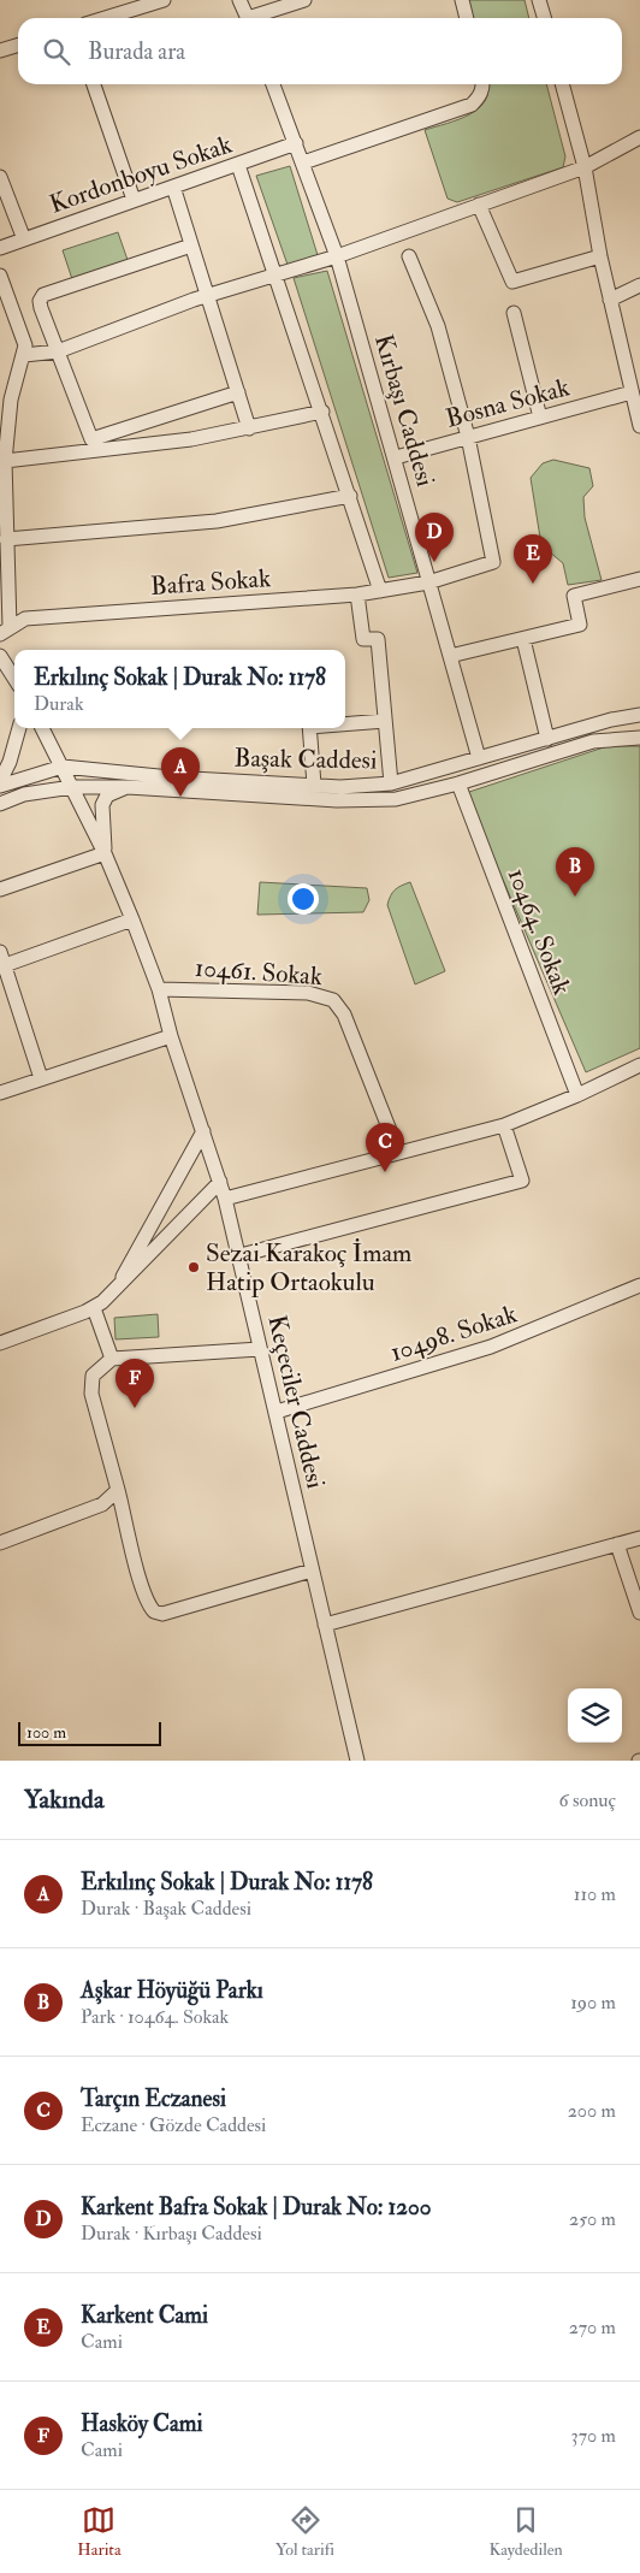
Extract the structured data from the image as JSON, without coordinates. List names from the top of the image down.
{
  "streets": {
    "street": [
      "Kordonboyu Sokak",
      "Bosna Sokak",
      "Kırbaşı Caddesi",
      "Bafra Sokak",
      "Başak Caddesi",
      "10464. Sokak",
      "10461. Sokak",
      "10498. Sokak",
      "Keçeciler Caddesi"
    ]
  },
  "crossings": [
    ["Kordonboyu Sokak", "Kırbaşı Caddesi"],
    ["Bosna Sokak", "Kırbaşı Caddesi"],
    ["Bosna Sokak", "Bafra Sokak"],
    ["Kırbaşı Caddesi", "Bafra Sokak"],
    ["Kırbaşı Caddesi", "Başak Caddesi"],
    ["Başak Caddesi", "10464. Sokak"],
    ["Başak Caddesi", "Keçeciler Caddesi"],
    ["10461. Sokak", "Keçeciler Caddesi"],
    ["10498. Sokak", "Keçeciler Caddesi"]
  ],
  "places": ["Sezai Karakoç İmam Hatip Ortaokulu"],
  "scale_bar": "100 m",
  "page": {
    "search": "Burada ara",
    "pins": [
      "D",
      "E",
      "A",
      "B",
      "C",
      "F"
    ],
    "popup": ["Erkılınç Sokak | Durak No: 1178", "Durak"],
    "scale": "100 m",
    "heading": ["Yakında", "6 sonuç"],
    "list": [
      {
        "mark": "A",
        "name": "Erkılınç Sokak | Durak No: 1178",
        "note": "Durak · Başak Caddesi",
        "value": "110 m"
      },
      {
        "mark": "B",
        "name": "Aşkar Höyüğü Parkı",
        "note": "Park · 10464. Sokak",
        "value": "190 m"
      },
      {
        "mark": "C",
        "name": "Tarçın Eczanesi",
        "note": "Eczane · Gözde Caddesi",
        "value": "200 m"
      },
      {
        "mark": "D",
        "name": "Karkent Bafra Sokak | Durak No: 1200",
        "note": "Durak · Kırbaşı Caddesi",
        "value": "250 m"
      },
      {
        "mark": "E",
        "name": "Karkent Cami",
        "note": "Cami",
        "value": "270 m"
      },
      {
        "mark": "F",
        "name": "Hasköy Cami",
        "note": "Cami",
        "value": "370 m"
      }
    ],
    "nav": ["Harita", "Yol tarifi", "Kaydedilen"]
  }
}
